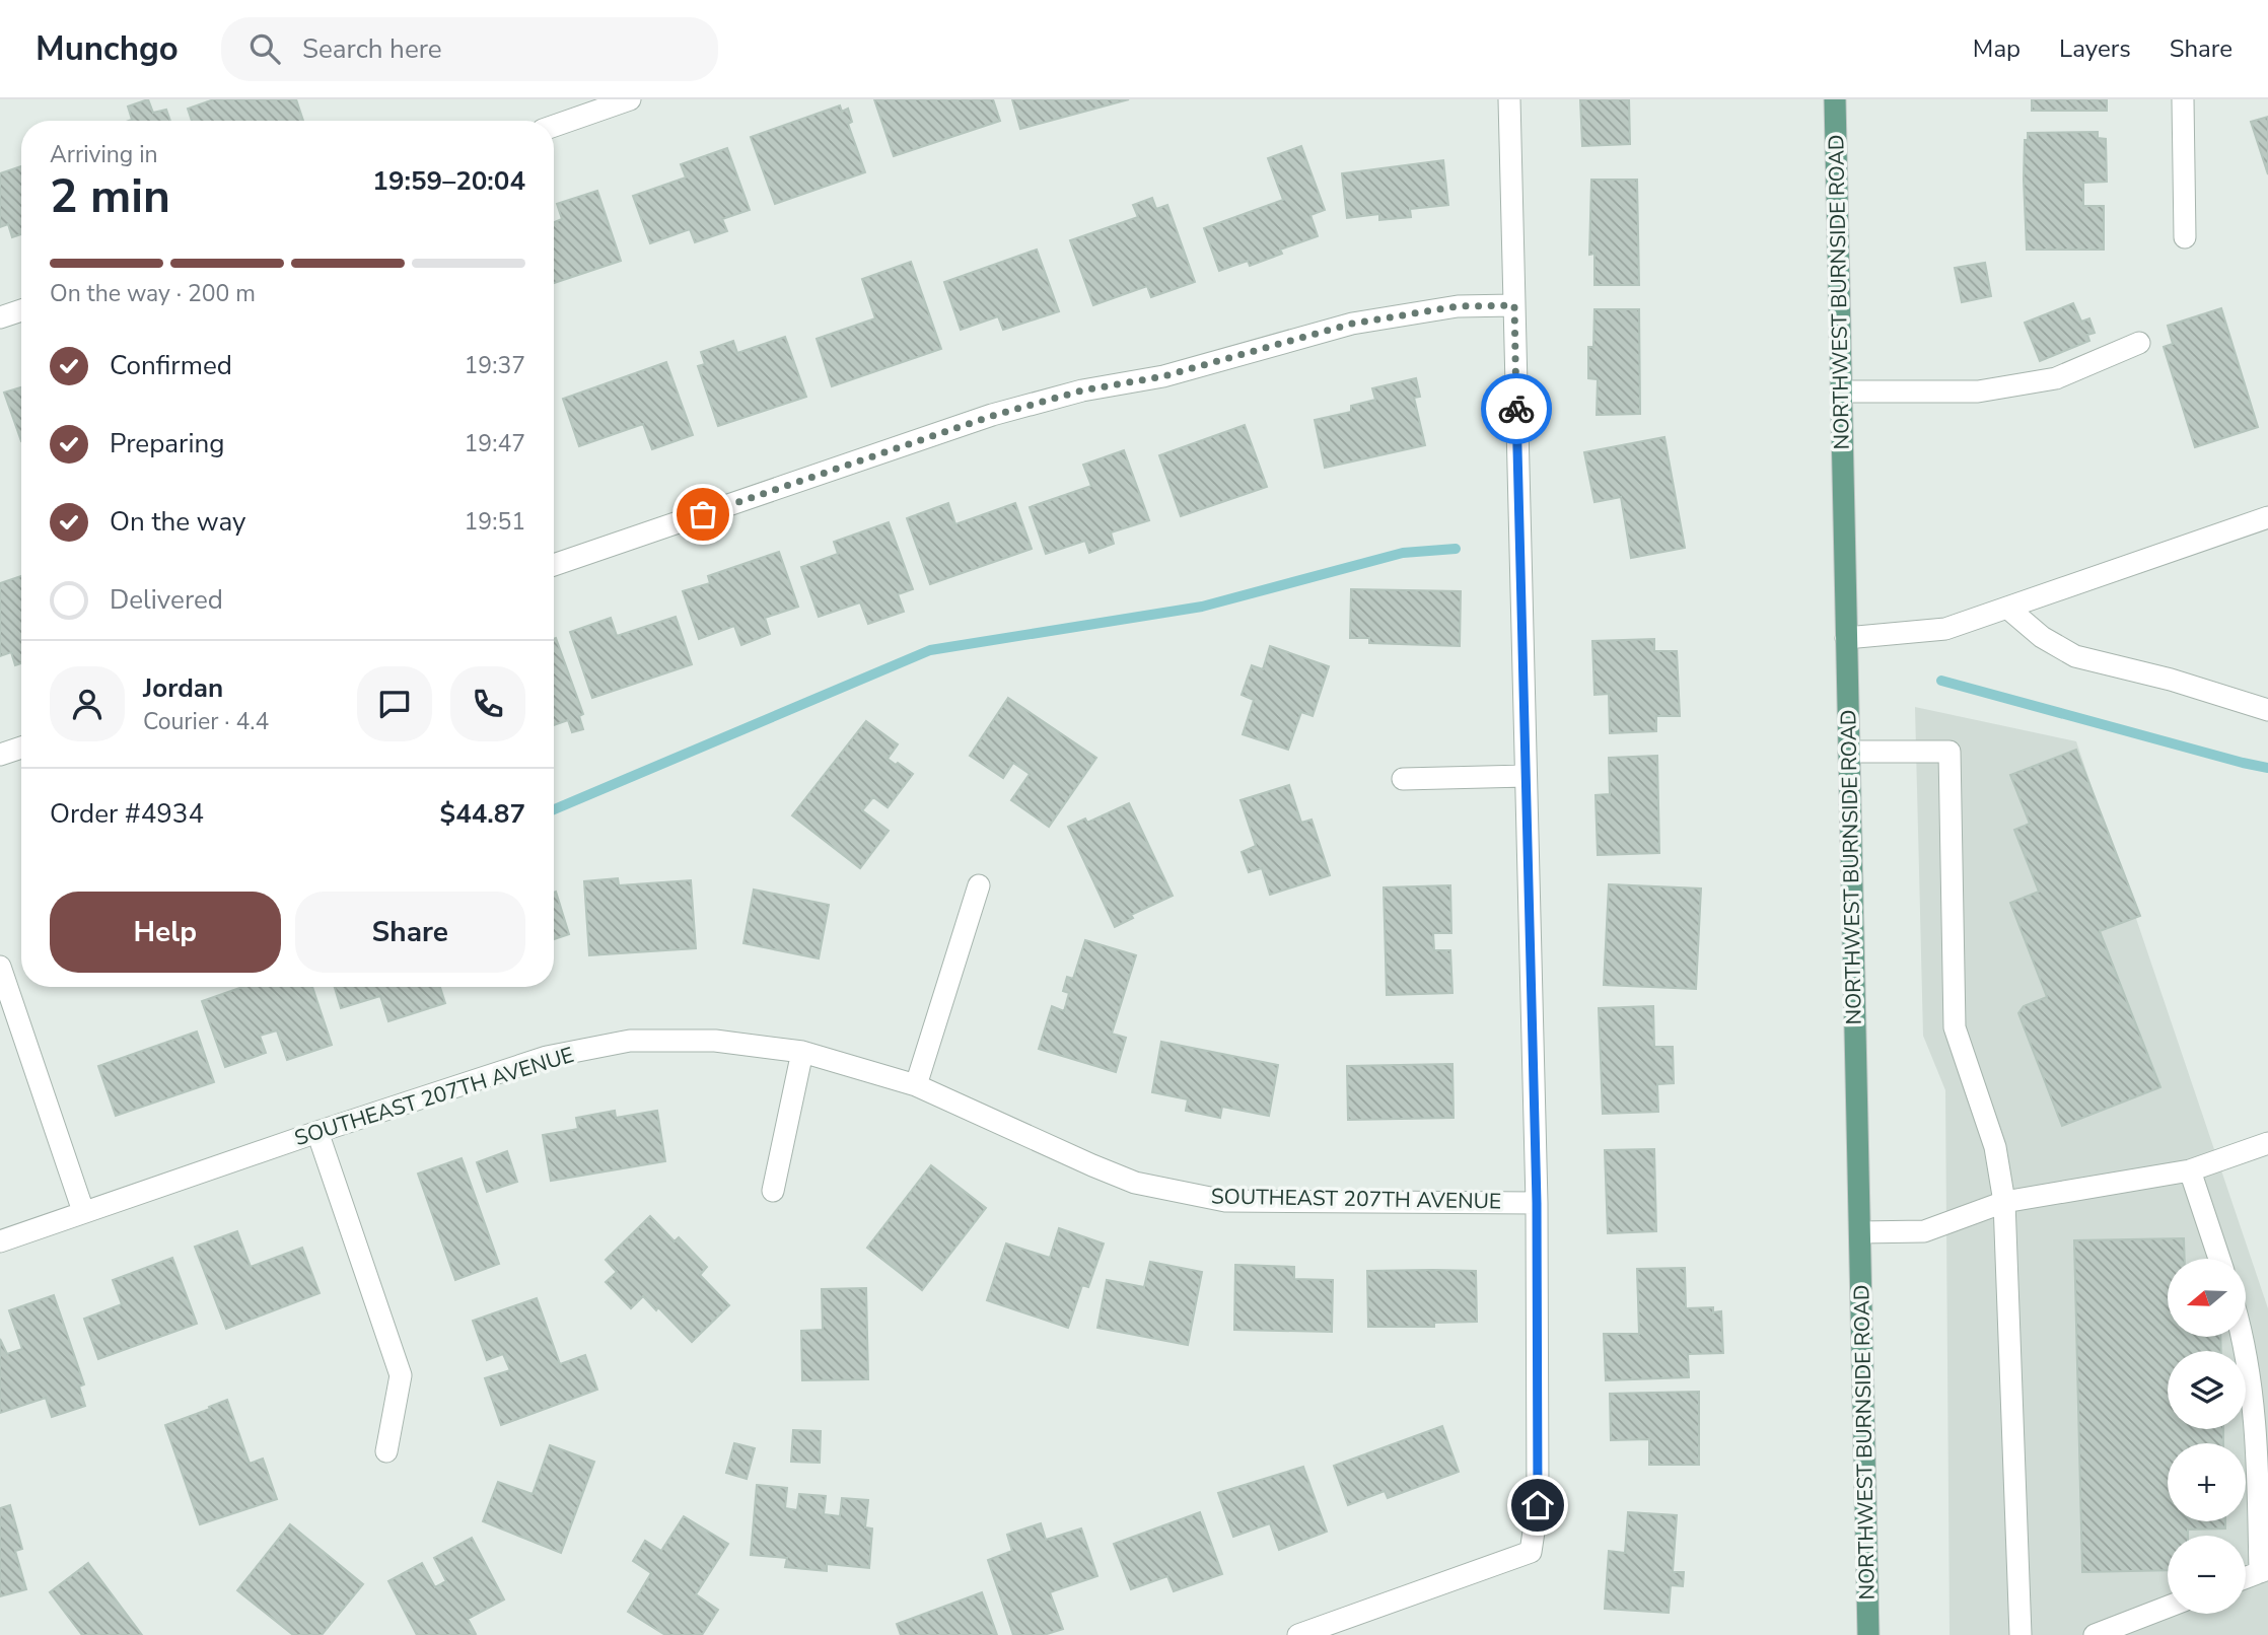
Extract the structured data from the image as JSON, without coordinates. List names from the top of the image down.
{
  "streets": {
    "main road": ["NORTHWEST BURNSIDE ROAD"],
    "street": ["SOUTHEAST 207TH AVENUE"]
  },
  "north": "left",
  "page": {
    "header": "Munchgo",
    "search": "Search here",
    "nav": ["Map", "Layers", "Share"],
    "heading": ["2 min", "Arriving in", "19:59–20:04"],
    "panel": [
      "Jordan",
      "Courier · 4.4",
      "Order #4934",
      "$44.87"
    ],
    "bar": "On the way · 200 m",
    "list": [
      ["Confirmed", "19:37"],
      ["Preparing", "19:47"],
      ["On the way", "19:51"],
      "Delivered"
    ],
    "buttons": ["Help", "Share"],
    "map_buttons": ["+", "−"]
  }
}
